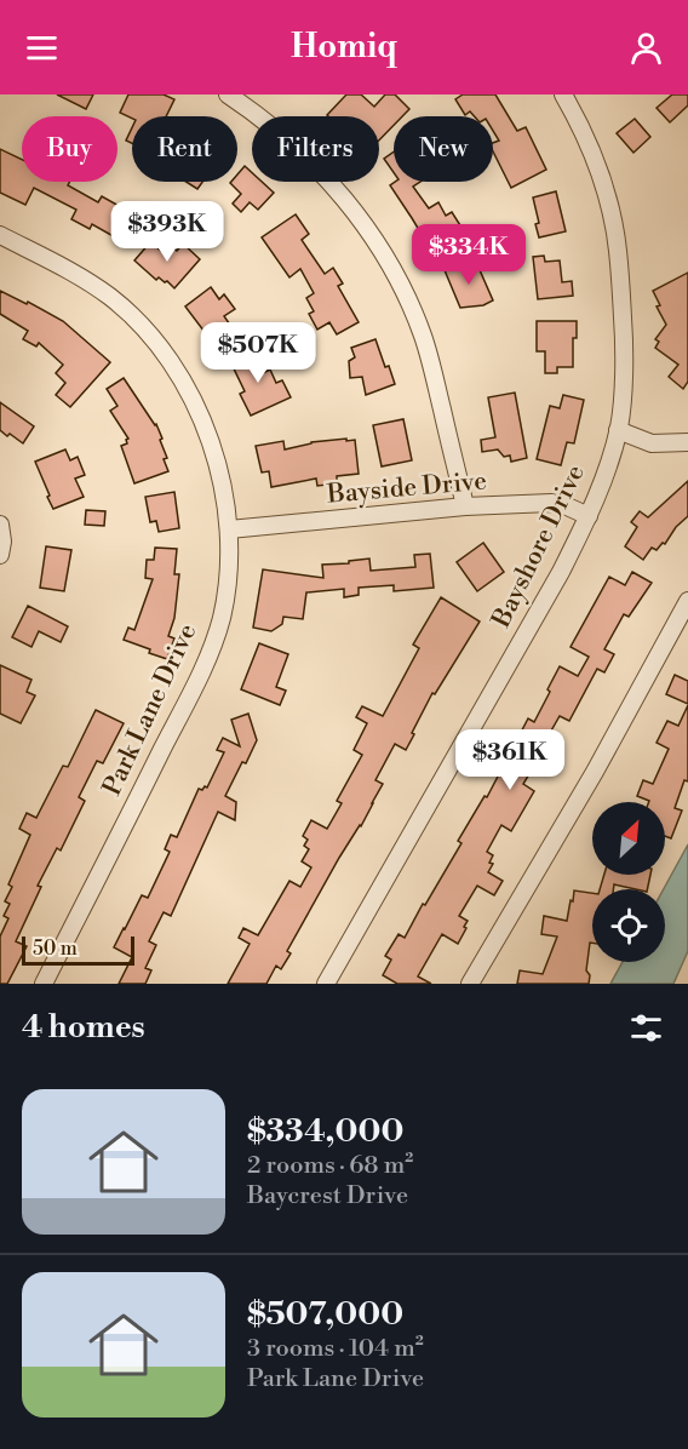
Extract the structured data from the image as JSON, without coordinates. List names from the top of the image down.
{
  "streets": {
    "street": ["Bayside Drive", "Bayshore Drive", "Park Lane Drive"]
  },
  "crossings": [
    ["Bayside Drive", "Bayshore Drive"],
    ["Bayside Drive", "Park Lane Drive"]
  ],
  "scale_bar": "50 m",
  "north": "top right",
  "page": {
    "header": "Homiq",
    "chip": [
      "Buy",
      "Rent",
      "Filters",
      "New"
    ],
    "price": [
      "$393K",
      "$334K",
      "$507K",
      "$361K"
    ],
    "scale": "50 m",
    "heading": "4 homes",
    "list": [
      {
        "name": "$334,000",
        "note": "2 rooms · 68 m² · Baycrest Drive"
      },
      {
        "name": "$507,000",
        "note": "3 rooms · 104 m² · Park Lane Drive"
      }
    ]
  }
}
